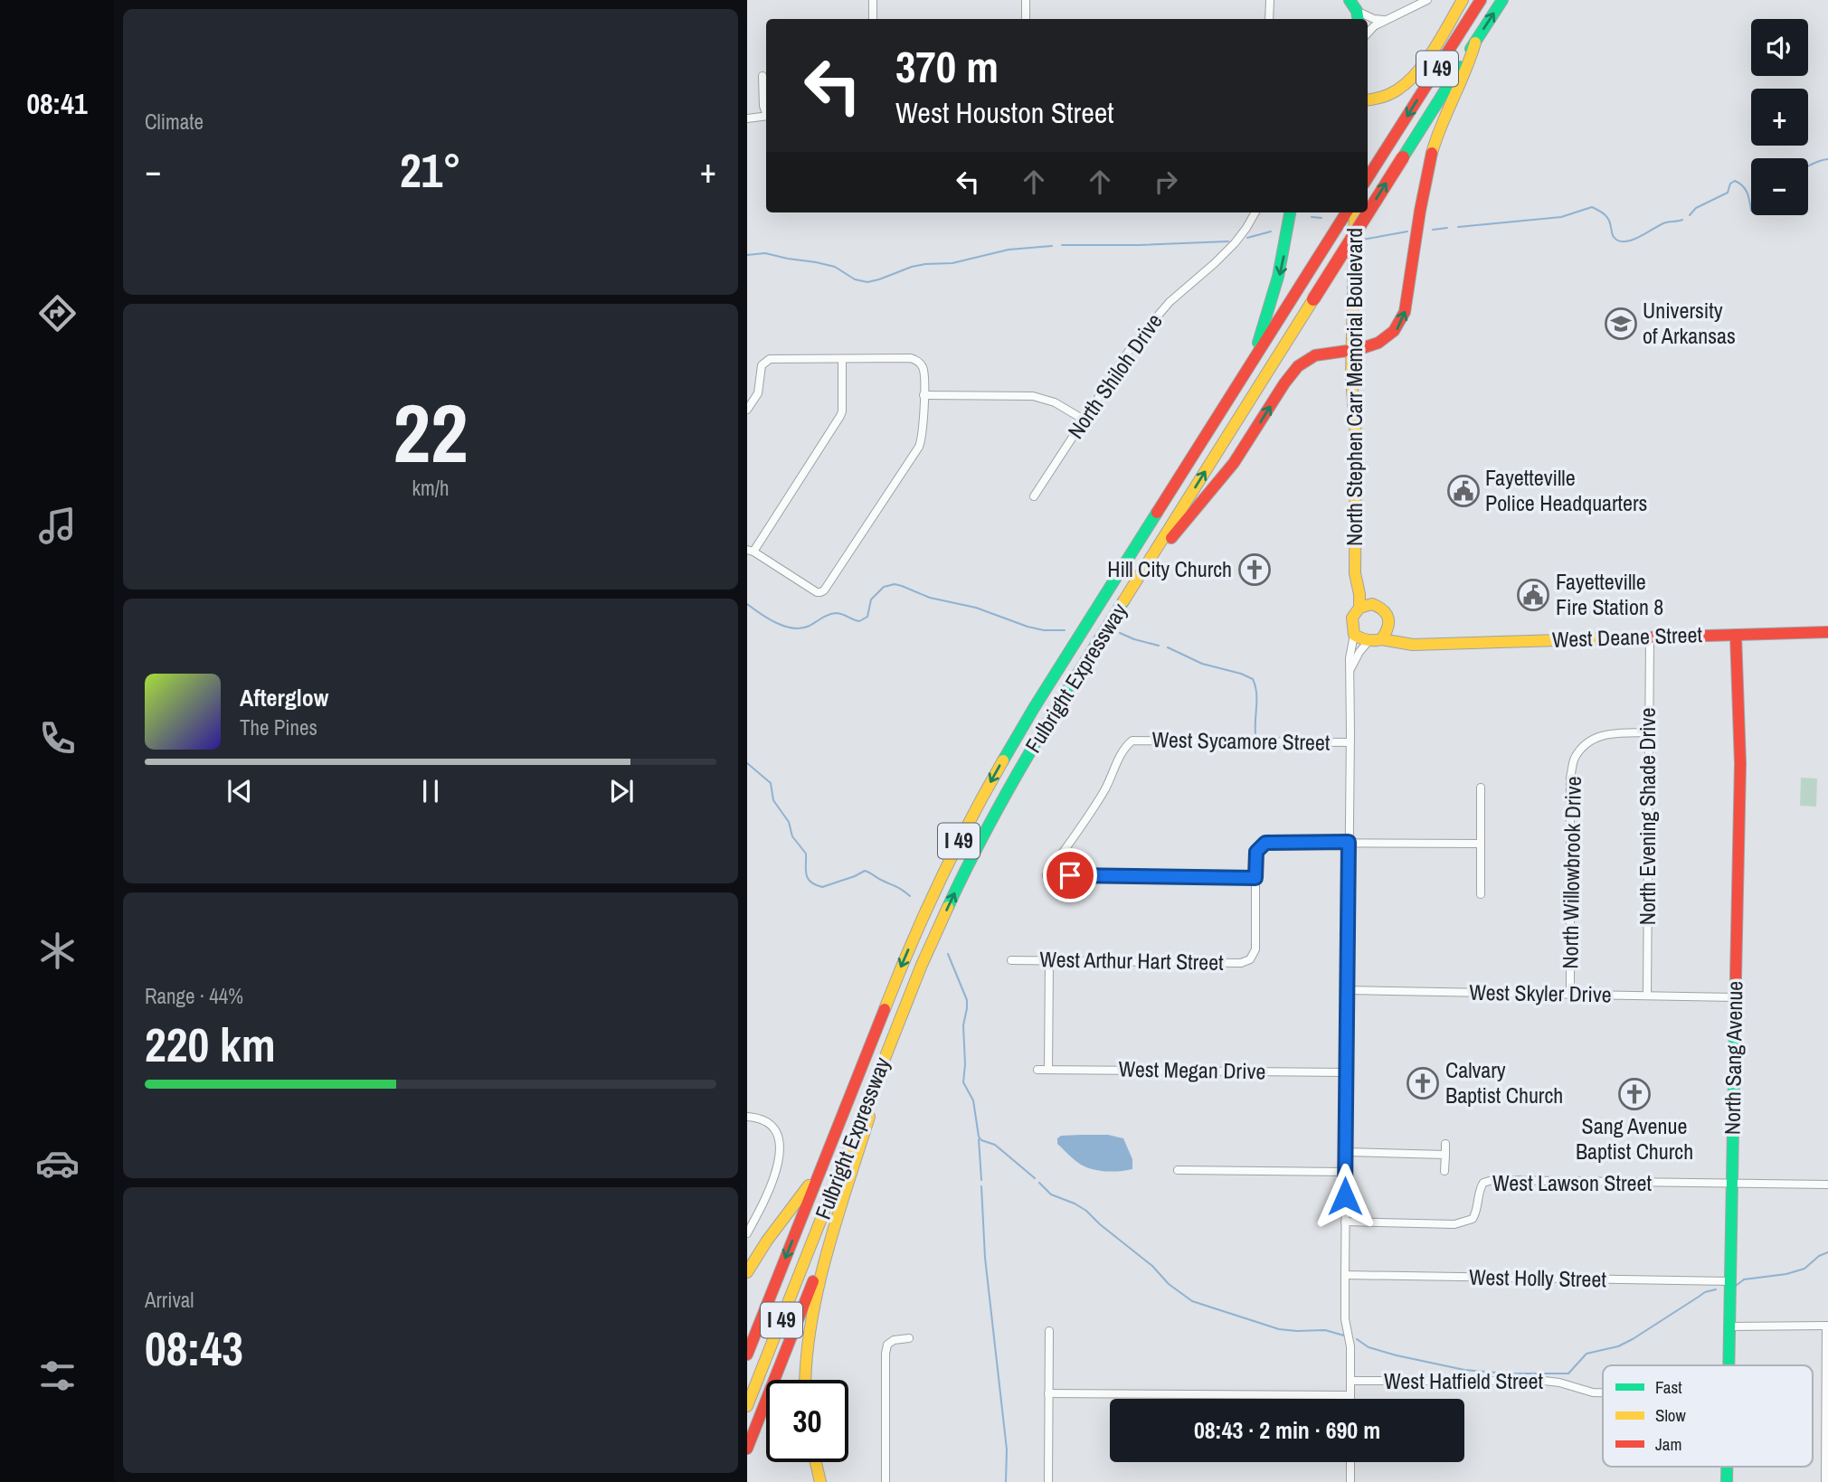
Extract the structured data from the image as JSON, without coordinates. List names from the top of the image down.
{
  "streets": {
    "main road": [
      "I 49",
      "North Stephen Carr Memorial Boulevard",
      "West Deane Street",
      "Fulbright Expressway",
      "North Sang Avenue"
    ],
    "street": [
      "North Shiloh Drive",
      "West Sycamore Street",
      "North Evening Shade Drive",
      "North Willowbrook Drive",
      "West Arthur Hart Street",
      "West Skyler Drive",
      "West Megan Drive",
      "West Lawson Street",
      "West Holly Street",
      "West Hatfield Street"
    ]
  },
  "crossings": [
    ["North Stephen Carr Memorial Boulevard", "West Deane Street"],
    ["West Deane Street", "North Evening Shade Drive"],
    ["West Deane Street", "North Sang Avenue"],
    ["West Sycamore Street", "West Arthur Hart Street"],
    ["North Evening Shade Drive", "North Willowbrook Drive"],
    ["North Evening Shade Drive", "West Skyler Drive"],
    ["North Willowbrook Drive", "West Skyler Drive"],
    ["West Skyler Drive", "North Sang Avenue"],
    ["North Sang Avenue", "West Lawson Street"],
    ["North Sang Avenue", "West Holly Street"]
  ],
  "places": {
    "school or university": ["University of Arkansas"],
    "public building": ["Fayetteville Police Headquarters", "Fayetteville Fire Station 8"],
    "church": ["Hill City Church", "Calvary Baptist Church", "Sang Avenue Baptist Church"]
  },
  "legend": ["Fast", "Slow", "Jam"],
  "page": {
    "tabs": "08:41",
    "tile": [
      "Climate",
      ["22", "km/h"],
      ["Range · 44%", "220 km"],
      ["Arrival", "08:43"]
    ],
    "map_buttons": ["+", "−"],
    "turn": ["370 m", "West Houston Street"],
    "heat": ["−", "21°", "+"],
    "song": ["Afterglow", "The Pines"],
    "limit": "30",
    "trip": "08:43 · 2 min · 690 m"
  }
}
